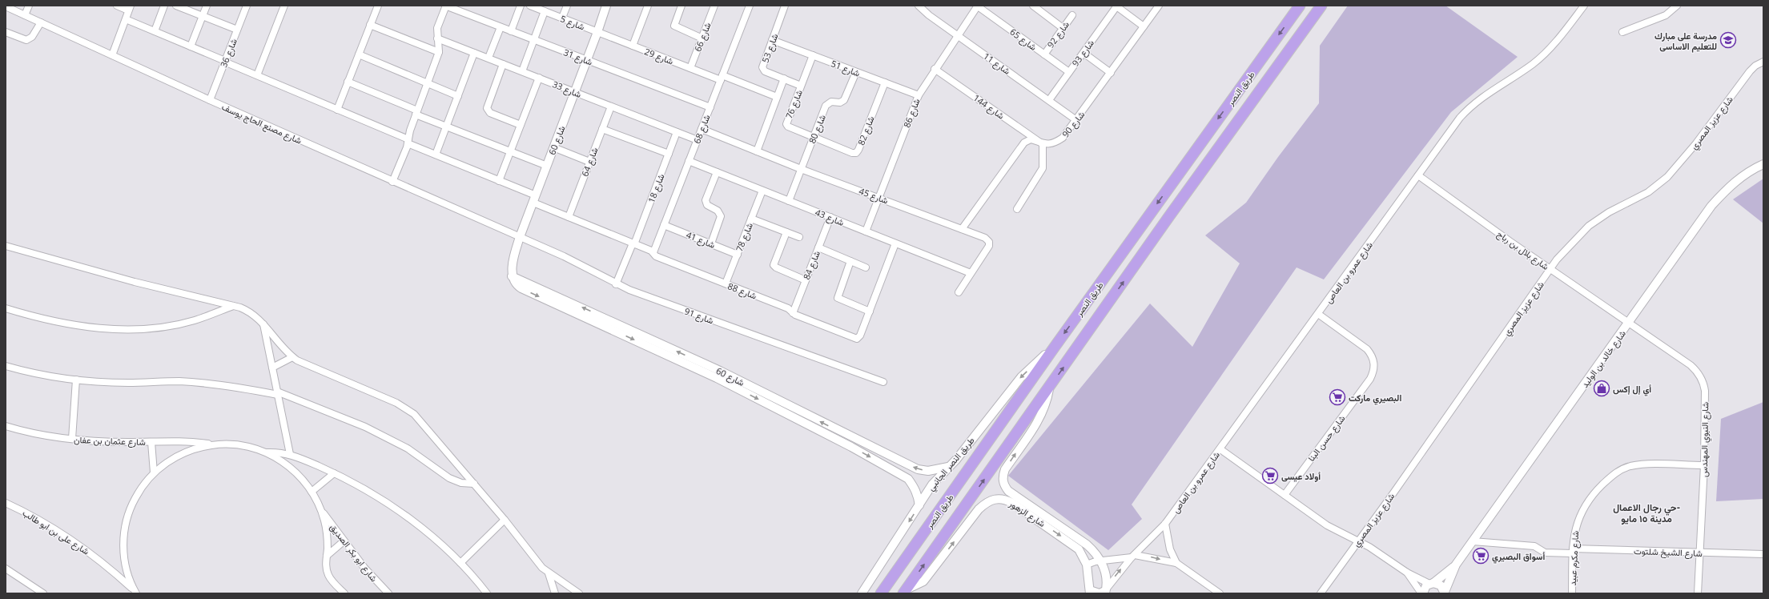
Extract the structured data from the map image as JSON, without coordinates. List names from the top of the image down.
{
  "streets": {
    "highway": ["طريق النصر"],
    "street": [
      "شارع 5",
      "شارع 92",
      "شارع 66",
      "شارع 65",
      "شارع 53",
      "شارع 36",
      "شارع 93",
      "شارع 29",
      "شارع 31",
      "شارع 11",
      "شارع 51",
      "شارع 33",
      "شارع 76",
      "شارع 144",
      "شارع 86",
      "شارع عزيز المصري",
      "شارع مصنع الحاج يوسف",
      "شارع 90",
      "شارع 68",
      "شارع 80",
      "شارع 82",
      "شارع 60",
      "شارع 64",
      "شارع 18",
      "شارع 45",
      "شارع 43",
      "شارع 78",
      "شارع 41",
      "شارع بلال بن رباح",
      "شارع 84",
      "شارع عمرو بن العاص",
      "شارع 88",
      "شارع 91",
      "شارع خالد بن الوليد",
      "شارع حسن البنا",
      "شارع النبوي المهندس",
      "شارع عثمان بن عفان",
      "طريق النصر الجانبي",
      "شارع الزهور",
      "شارع على بن ابو طالب",
      "شارع الشيخ شلتوت",
      "شارع ابو بكر الصديق",
      "شارع مكرم عبيد"
    ]
  },
  "crossings": [
    ["شارع 5", "شارع 29"],
    ["شارع 5", "شارع 60"],
    ["شارع 92", "شارع 65"],
    ["شارع 66", "شارع 29"],
    ["شارع 65", "شارع 93"],
    ["شارع 65", "شارع 86"],
    ["شارع 53", "شارع 51"],
    ["شارع 53", "شارع 76"],
    ["شارع 36", "شارع مصنع الحاج يوسف"],
    ["شارع 36", "شارع 88"],
    ["شارع 93", "شارع 11"],
    ["شارع 29", "شارع 68"],
    ["شارع 29", "شارع 60"],
    ["شارع 31", "شارع 68"],
    ["شارع 31", "شارع 60"],
    ["شارع 11", "شارع 86"],
    ["شارع 11", "شارع 90"],
    ["شارع 51", "شارع 76"],
    ["شارع 51", "شارع 86"],
    ["شارع 51", "شارع 80"],
    ["شارع 51", "شارع 82"],
    ["طريق النصر", "طريق النصر الجانبي"],
    ["طريق النصر", "شارع الزهور"],
    ["شارع 33", "شارع 68"],
    ["شارع 33", "شارع 60"],
    ["شارع 33", "شارع 64"],
    ["شارع 33", "شارع 18"],
    ["شارع 76", "شارع 80"],
    ["شارع 76", "شارع 82"],
    ["شارع 144", "شارع 86"],
    ["شارع 144", "شارع 90"],
    ["شارع 86", "شارع 45"],
    ["شارع 86", "شارع 43"],
    ["شارع عزيز المصري", "شارع بلال بن رباح"],
    ["شارع مصنع الحاج يوسف", "شارع 60"],
    ["شارع مصنع الحاج يوسف", "شارع 91"],
    ["شارع 90", "شارع 45"],
    ["شارع 68", "شارع 45"],
    ["شارع 68", "شارع 43"],
    ["شارع 68", "شارع 41"],
    ["شارع 68", "شارع 88"],
    ["شارع 80", "شارع 82"],
    ["شارع 80", "شارع 45"],
    ["شارع 80", "شارع 43"],
    ["شارع 60", "شارع 88"],
    ["شارع 60", "شارع 91"],
    ["شارع 60", "طريق النصر الجانبي"],
    ["شارع 64", "شارع 88"],
    ["شارع 18", "شارع 88"],
    ["شارع 18", "شارع 91"],
    ["شارع 45", "شارع 43"],
    ["شارع 43", "شارع 78"],
    ["شارع 43", "شارع 84"],
    ["شارع 43", "شارع 88"],
    ["شارع 78", "شارع 41"],
    ["شارع 78", "شارع 88"],
    ["شارع بلال بن رباح", "شارع عمرو بن العاص"],
    ["شارع بلال بن رباح", "شارع خالد بن الوليد"],
    ["شارع بلال بن رباح", "شارع النبوي المهندس"],
    ["شارع 84", "شارع 88"],
    ["شارع عمرو بن العاص", "شارع حسن البنا"],
    ["شارع عمرو بن العاص", "شارع الزهور"],
    ["شارع خالد بن الوليد", "شارع النبوي المهندس"],
    ["شارع خالد بن الوليد", "شارع الشيخ شلتوت"],
    ["شارع النبوي المهندس", "شارع الشيخ شلتوت"],
    ["شارع النبوي المهندس", "شارع مكرم عبيد"],
    ["شارع الشيخ شلتوت", "شارع مكرم عبيد"]
  ],
  "one_way": ["طريق النصر الجانبي"],
  "districts": ["حي رجال الاعمال- مدينة ١٥ مايو"],
  "places": {
    "school or university": ["مدرسة على مبارك للتعليم الاساسى"],
    "shop": ["أي إل إكس"],
    "supermarket": ["البصيري ماركت", "أولاد عيسى", "أسواق البصيري"]
  }
}
